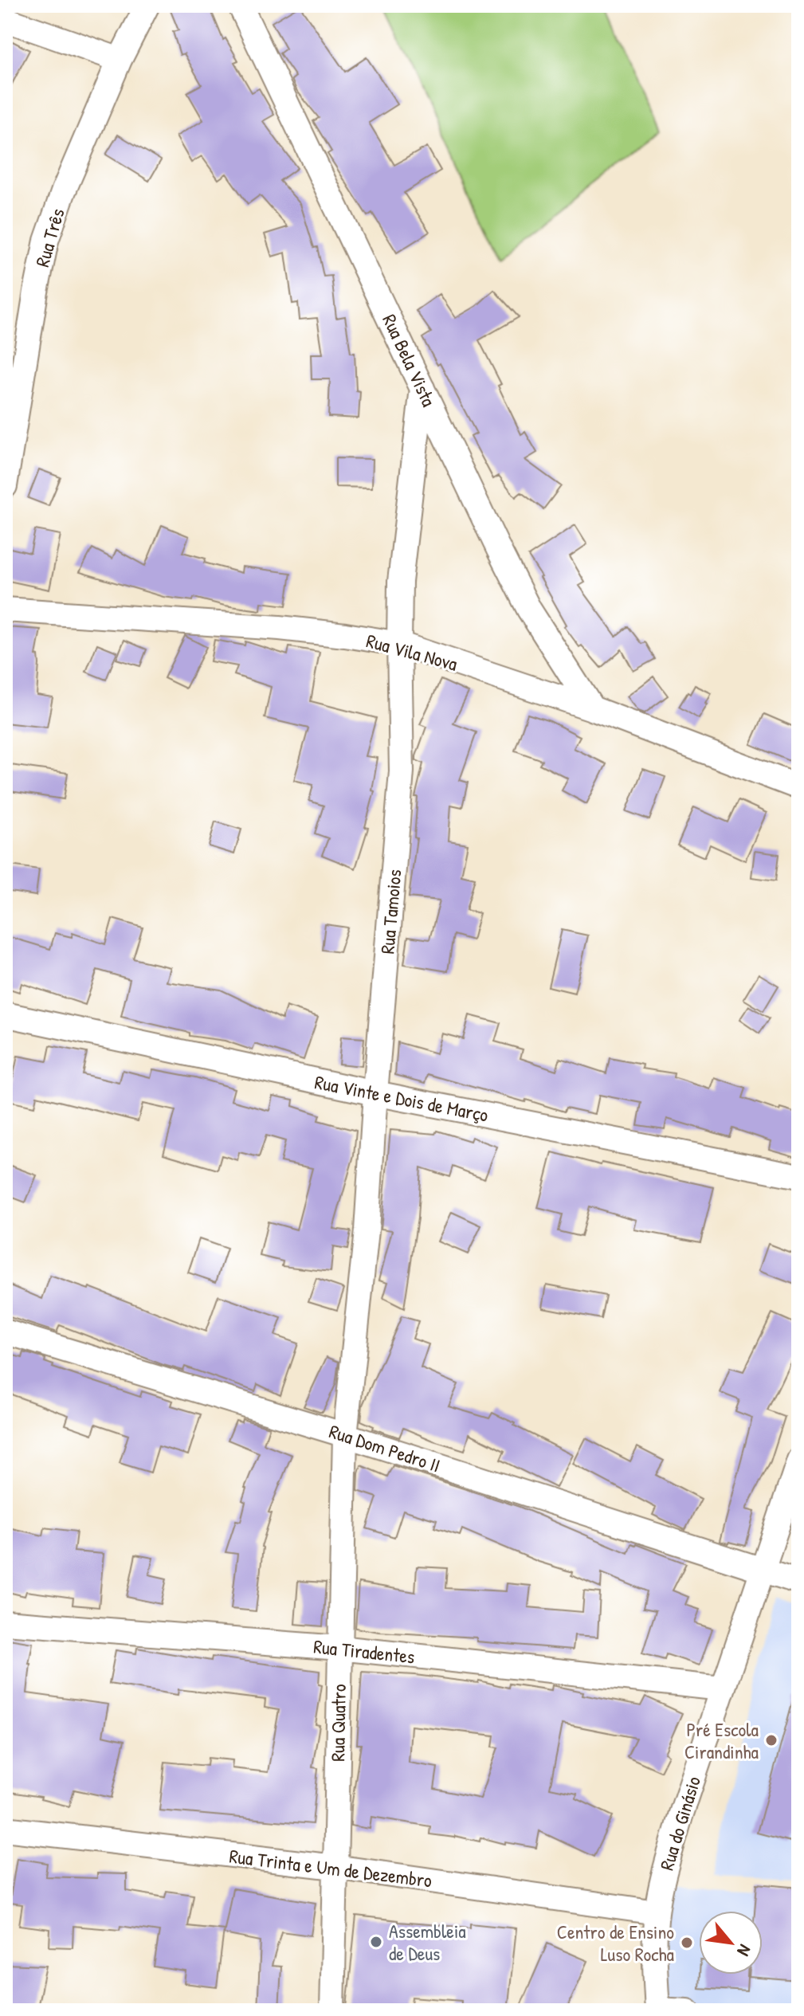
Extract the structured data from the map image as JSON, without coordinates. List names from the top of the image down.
{
  "streets": {
    "street": [
      "Rua Três",
      "Rua Bela Vista",
      "Rua Vila Nova",
      "Rua Tamoios",
      "Rua Vinte e Dois de Março",
      "Rua Dom Pedro II",
      "Rua Tiradentes",
      "Rua Quatro",
      "Rua do Ginásio",
      "Rua Trinta e Um de Dezembro"
    ]
  },
  "crossings": [
    ["Rua Bela Vista", "Rua Vila Nova"],
    ["Rua Bela Vista", "Rua Tamoios"],
    ["Rua Vila Nova", "Rua Tamoios"],
    ["Rua Tamoios", "Rua Vinte e Dois de Março"],
    ["Rua Tamoios", "Rua Dom Pedro II"],
    ["Rua Tamoios", "Rua Quatro"],
    ["Rua Dom Pedro II", "Rua Quatro"],
    ["Rua Dom Pedro II", "Rua do Ginásio"],
    ["Rua Tiradentes", "Rua Quatro"],
    ["Rua Tiradentes", "Rua do Ginásio"],
    ["Rua Quatro", "Rua Trinta e Um de Dezembro"],
    ["Rua do Ginásio", "Rua Trinta e Um de Dezembro"]
  ],
  "places": ["Pré Escola Cirandinha", "Assembleia de Deus", "Centro de Ensino Luso Rocha"],
  "north": "bottom right"
}
